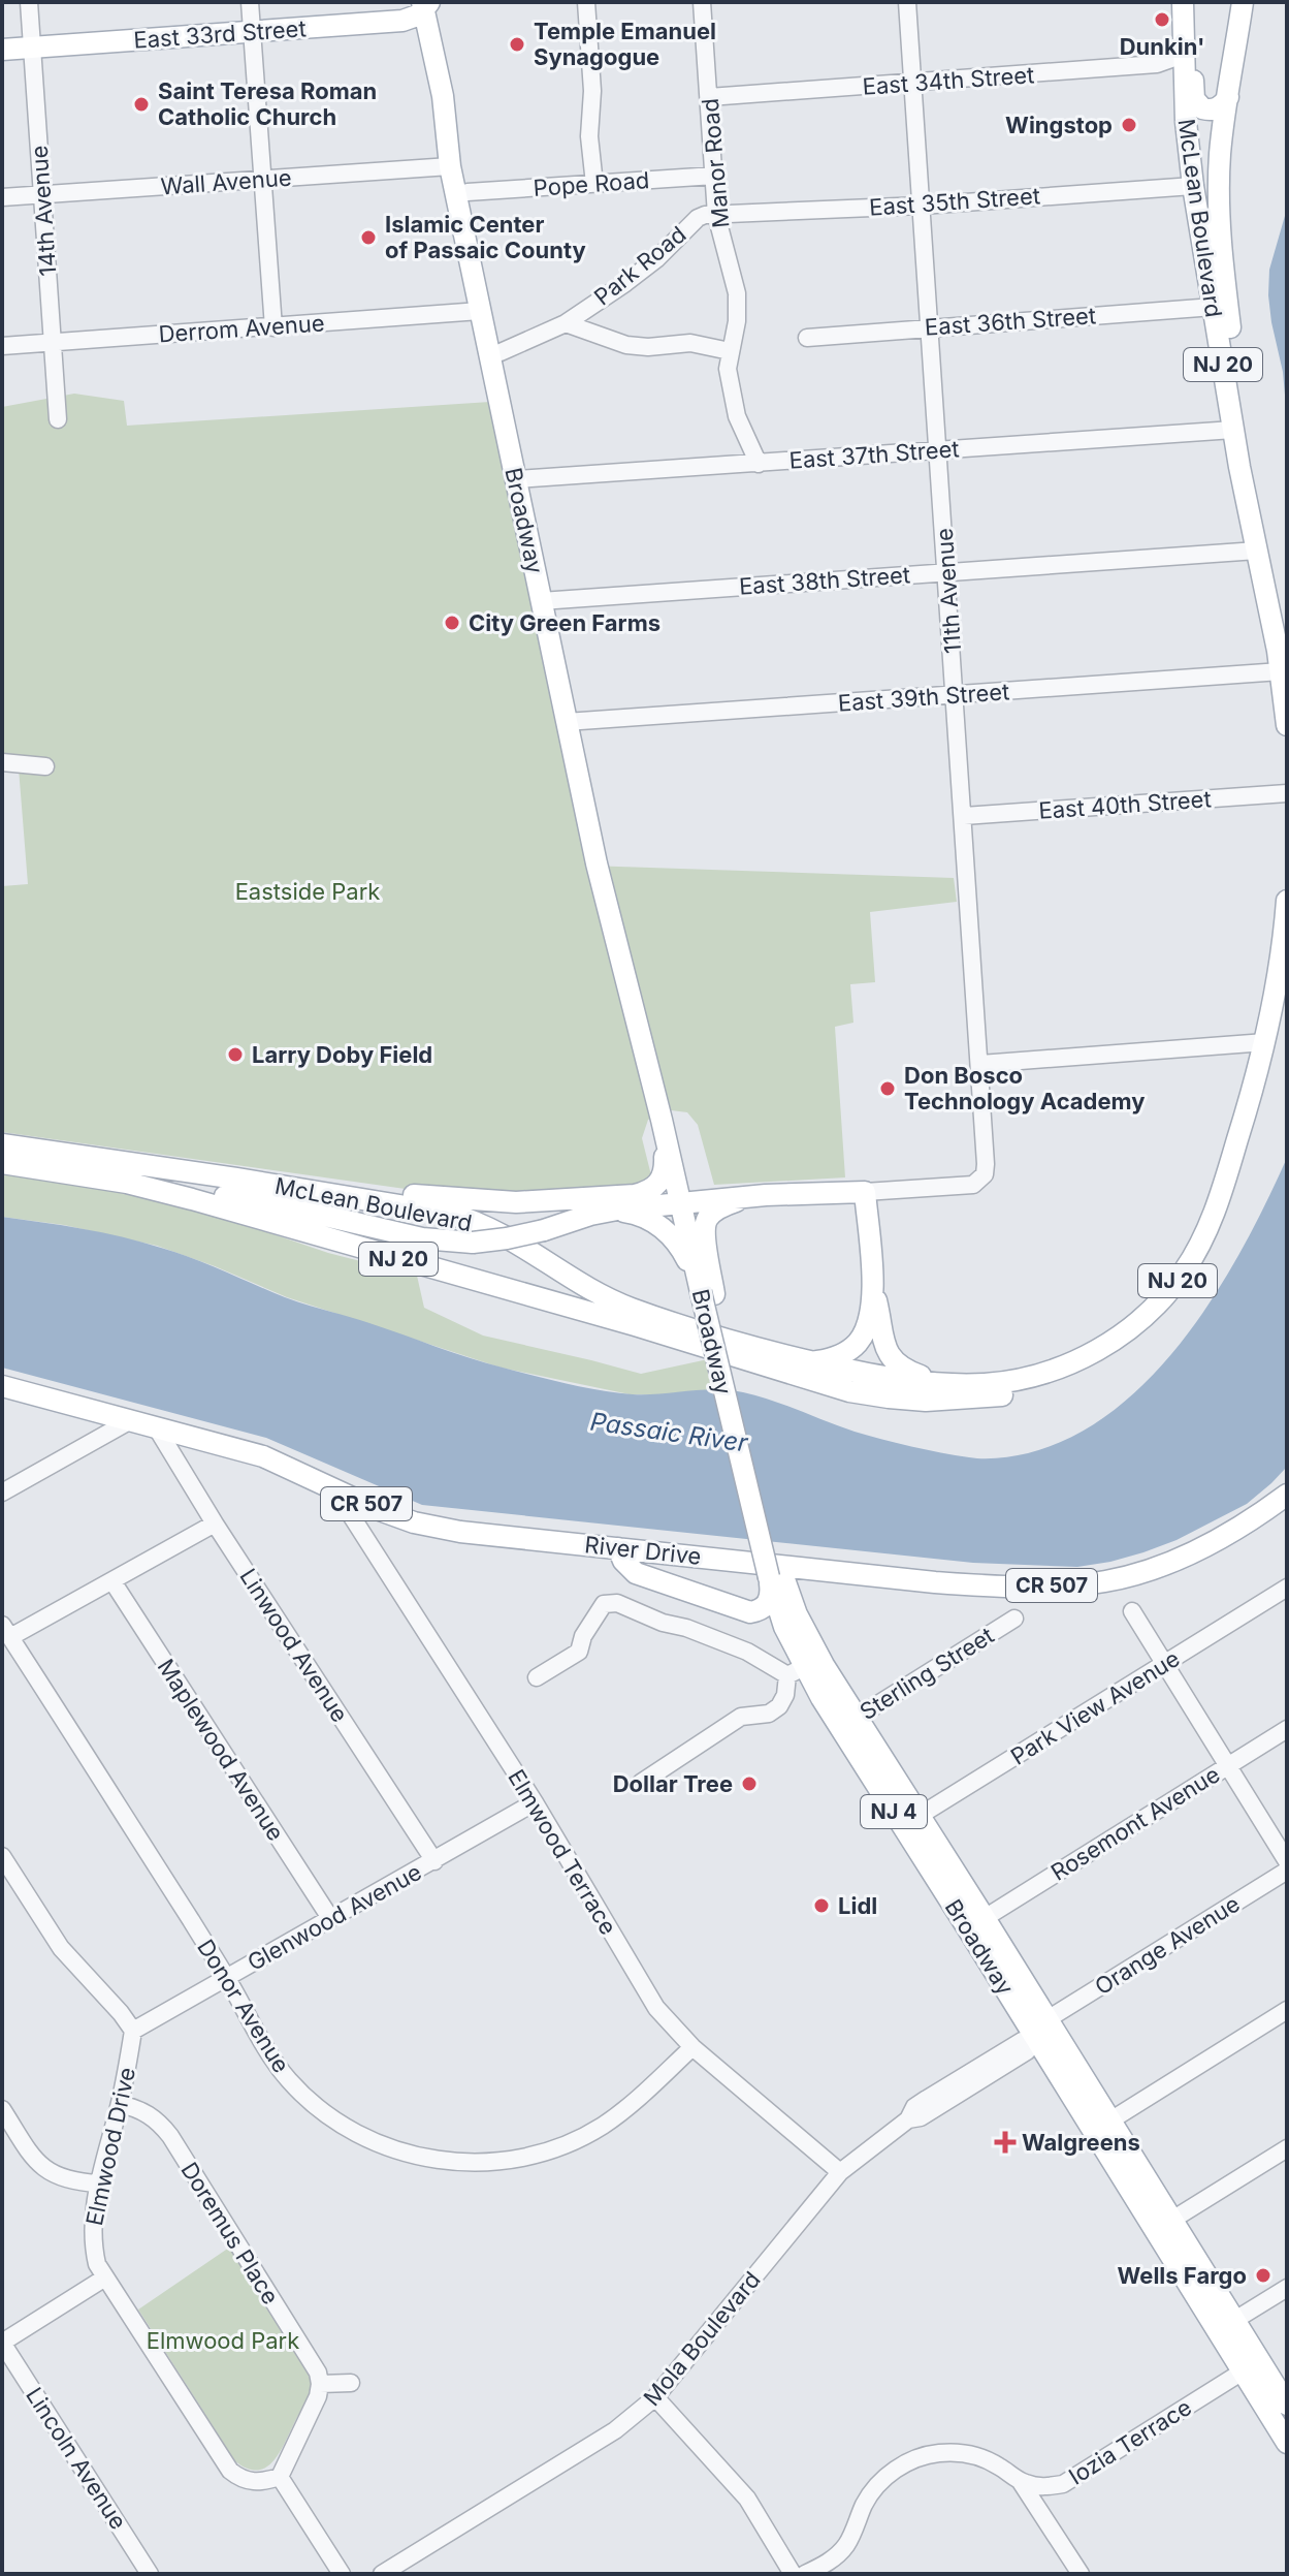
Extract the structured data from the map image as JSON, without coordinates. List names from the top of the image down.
{
  "streets": {
    "main road": [
      "East 33rd Street",
      "McLean Boulevard",
      "NJ 20",
      "Broadway",
      "CR 507",
      "River Drive",
      "NJ 4"
    ],
    "street": [
      "East 34th Street",
      "Manor Road",
      "Wall Avenue",
      "Pope Road",
      "East 35th Street",
      "14th Avenue",
      "Park Road",
      "East 36th Street",
      "Derrom Avenue",
      "East 37th Street",
      "East 38th Street",
      "11th Avenue",
      "East 39th Street",
      "East 40th Street",
      "Linwood Avenue",
      "Sterling Street",
      "Park View Avenue",
      "Maplewood Avenue",
      "Rosemont Avenue",
      "Elmwood Terrace",
      "Glenwood Avenue",
      "Orange Avenue",
      "Donor Avenue",
      "Elmwood Drive",
      "Doremus Place",
      "Mola Boulevard",
      "Iozia Terrace",
      "Lincoln Avenue"
    ]
  },
  "crossings": [
    ["East 33rd Street", "14th Avenue"],
    ["East 33rd Street", "Broadway"],
    ["East 34th Street", "Manor Road"],
    ["East 34th Street", "McLean Boulevard"],
    ["East 34th Street", "11th Avenue"],
    ["Manor Road", "Pope Road"],
    ["Manor Road", "East 35th Street"],
    ["Manor Road", "Park Road"],
    ["Manor Road", "East 37th Street"],
    ["Wall Avenue", "14th Avenue"],
    ["Wall Avenue", "Broadway"],
    ["Pope Road", "Broadway"],
    ["East 35th Street", "McLean Boulevard"],
    ["East 35th Street", "Park Road"],
    ["East 35th Street", "11th Avenue"],
    ["14th Avenue", "Derrom Avenue"],
    ["McLean Boulevard", "East 36th Street"],
    ["McLean Boulevard", "East 37th Street"],
    ["McLean Boulevard", "East 38th Street"],
    ["McLean Boulevard", "East 39th Street"],
    ["Park Road", "Broadway"],
    ["East 36th Street", "11th Avenue"],
    ["Derrom Avenue", "Broadway"],
    ["East 37th Street", "Broadway"],
    ["East 37th Street", "11th Avenue"],
    ["Broadway", "East 38th Street"],
    ["Broadway", "East 39th Street"],
    ["Broadway", "Sterling Street"],
    ["Broadway", "Park View Avenue"],
    ["Broadway", "Rosemont Avenue"],
    ["Broadway", "Orange Avenue"],
    ["Broadway", "Mola Boulevard"],
    ["Broadway", "Iozia Terrace"],
    ["East 38th Street", "11th Avenue"],
    ["11th Avenue", "East 39th Street"],
    ["11th Avenue", "East 40th Street"],
    ["River Drive", "Linwood Avenue"],
    ["River Drive", "Elmwood Terrace"],
    ["Linwood Avenue", "Glenwood Avenue"],
    ["Maplewood Avenue", "Glenwood Avenue"],
    ["Elmwood Terrace", "Glenwood Avenue"],
    ["Elmwood Terrace", "Donor Avenue"],
    ["Elmwood Terrace", "Mola Boulevard"],
    ["Glenwood Avenue", "Donor Avenue"],
    ["Glenwood Avenue", "Elmwood Drive"],
    ["Elmwood Drive", "Doremus Place"]
  ],
  "water": ["Passaic River"],
  "parks": ["Eastside Park", "Elmwood Park"],
  "places": {
    "other": [
      "Dunkin'",
      "Temple Emanuel Synagogue",
      "Saint Teresa Roman Catholic Church",
      "Wingstop",
      "Islamic Center of Passaic County",
      "City Green Farms",
      "Larry Doby Field",
      "Don Bosco Technology Academy",
      "Dollar Tree",
      "Lidl",
      "Wells Fargo"
    ],
    "health": ["Walgreens"]
  }
}
